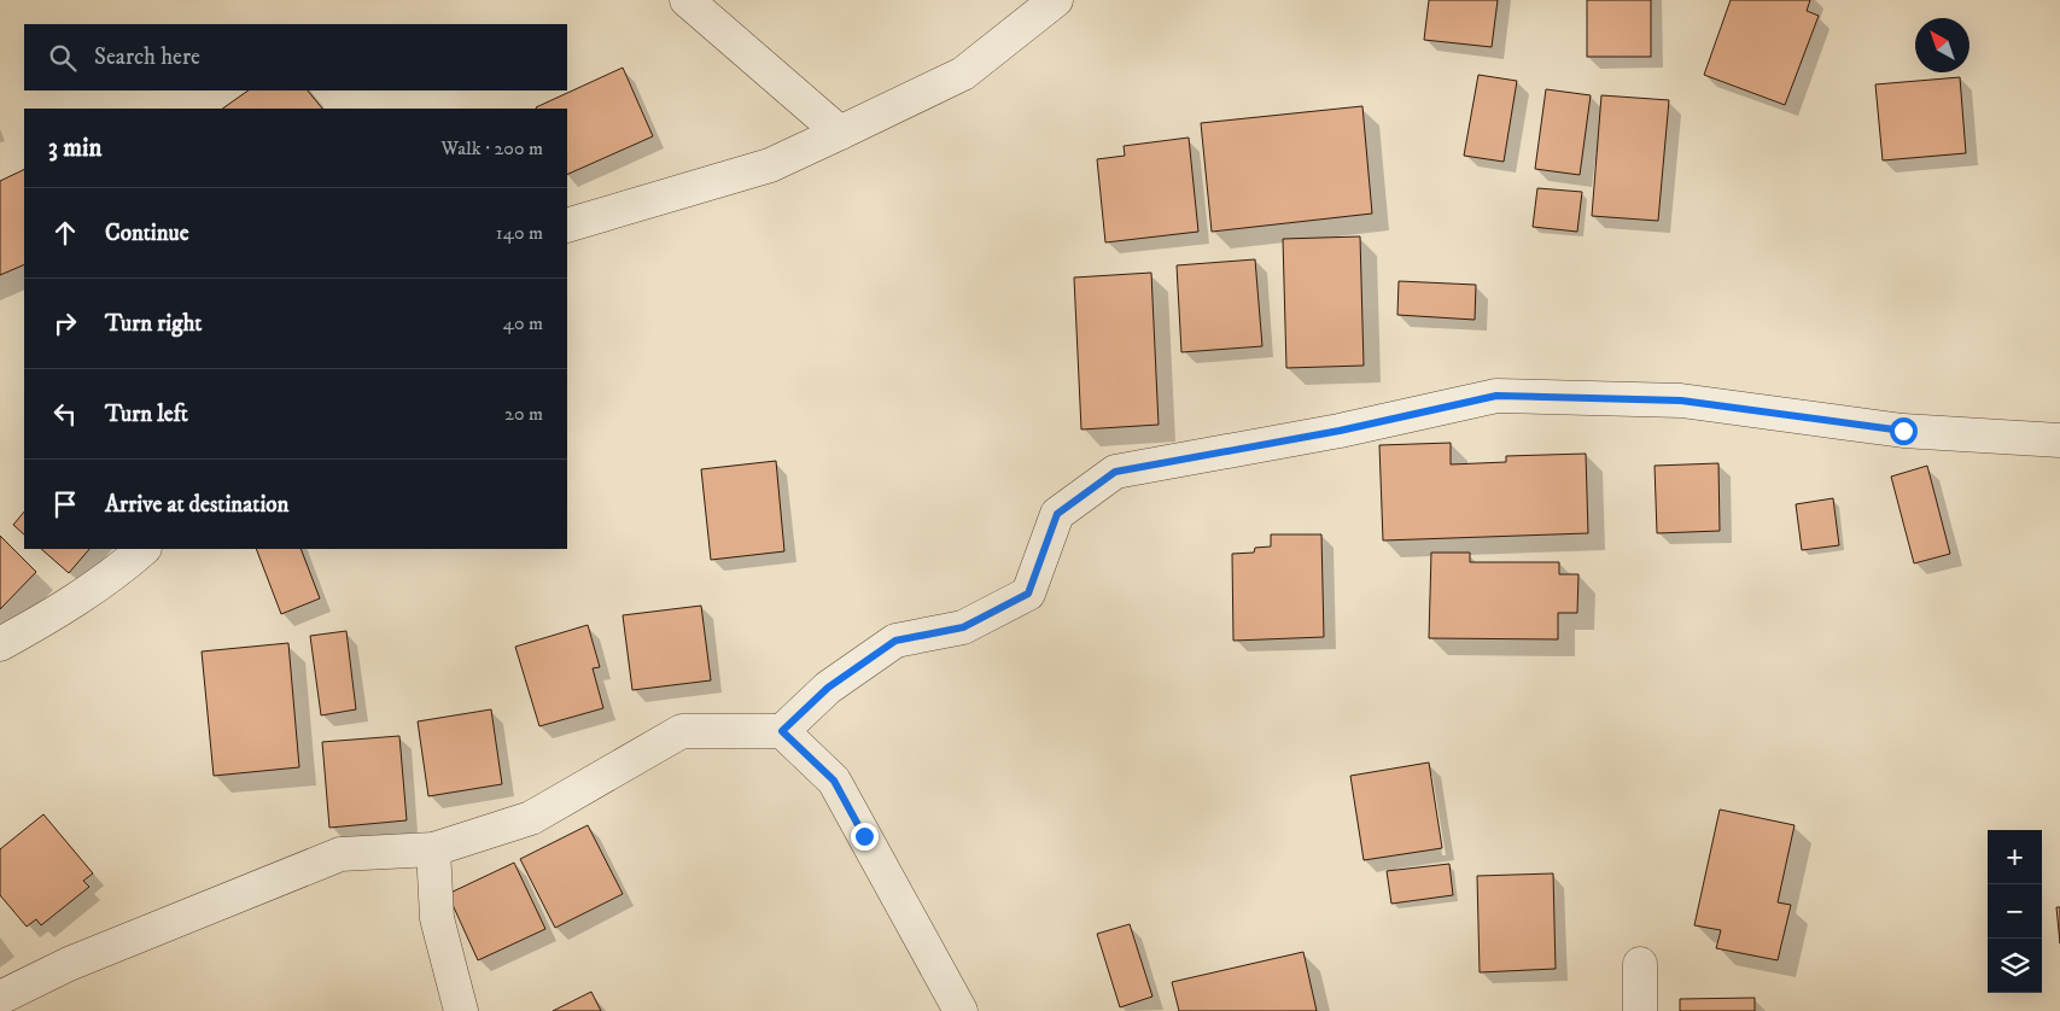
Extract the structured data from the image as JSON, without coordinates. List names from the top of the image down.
{
  "north": "top left",
  "page": {
    "search": "Search here",
    "heading": ["3 min", "Walk · 200 m"],
    "list": [
      ["Continue", "140 m"],
      ["Turn right", "40 m"],
      ["Turn left", "20 m"],
      "Arrive at destination"
    ],
    "map_buttons": ["+", "−"]
  }
}
